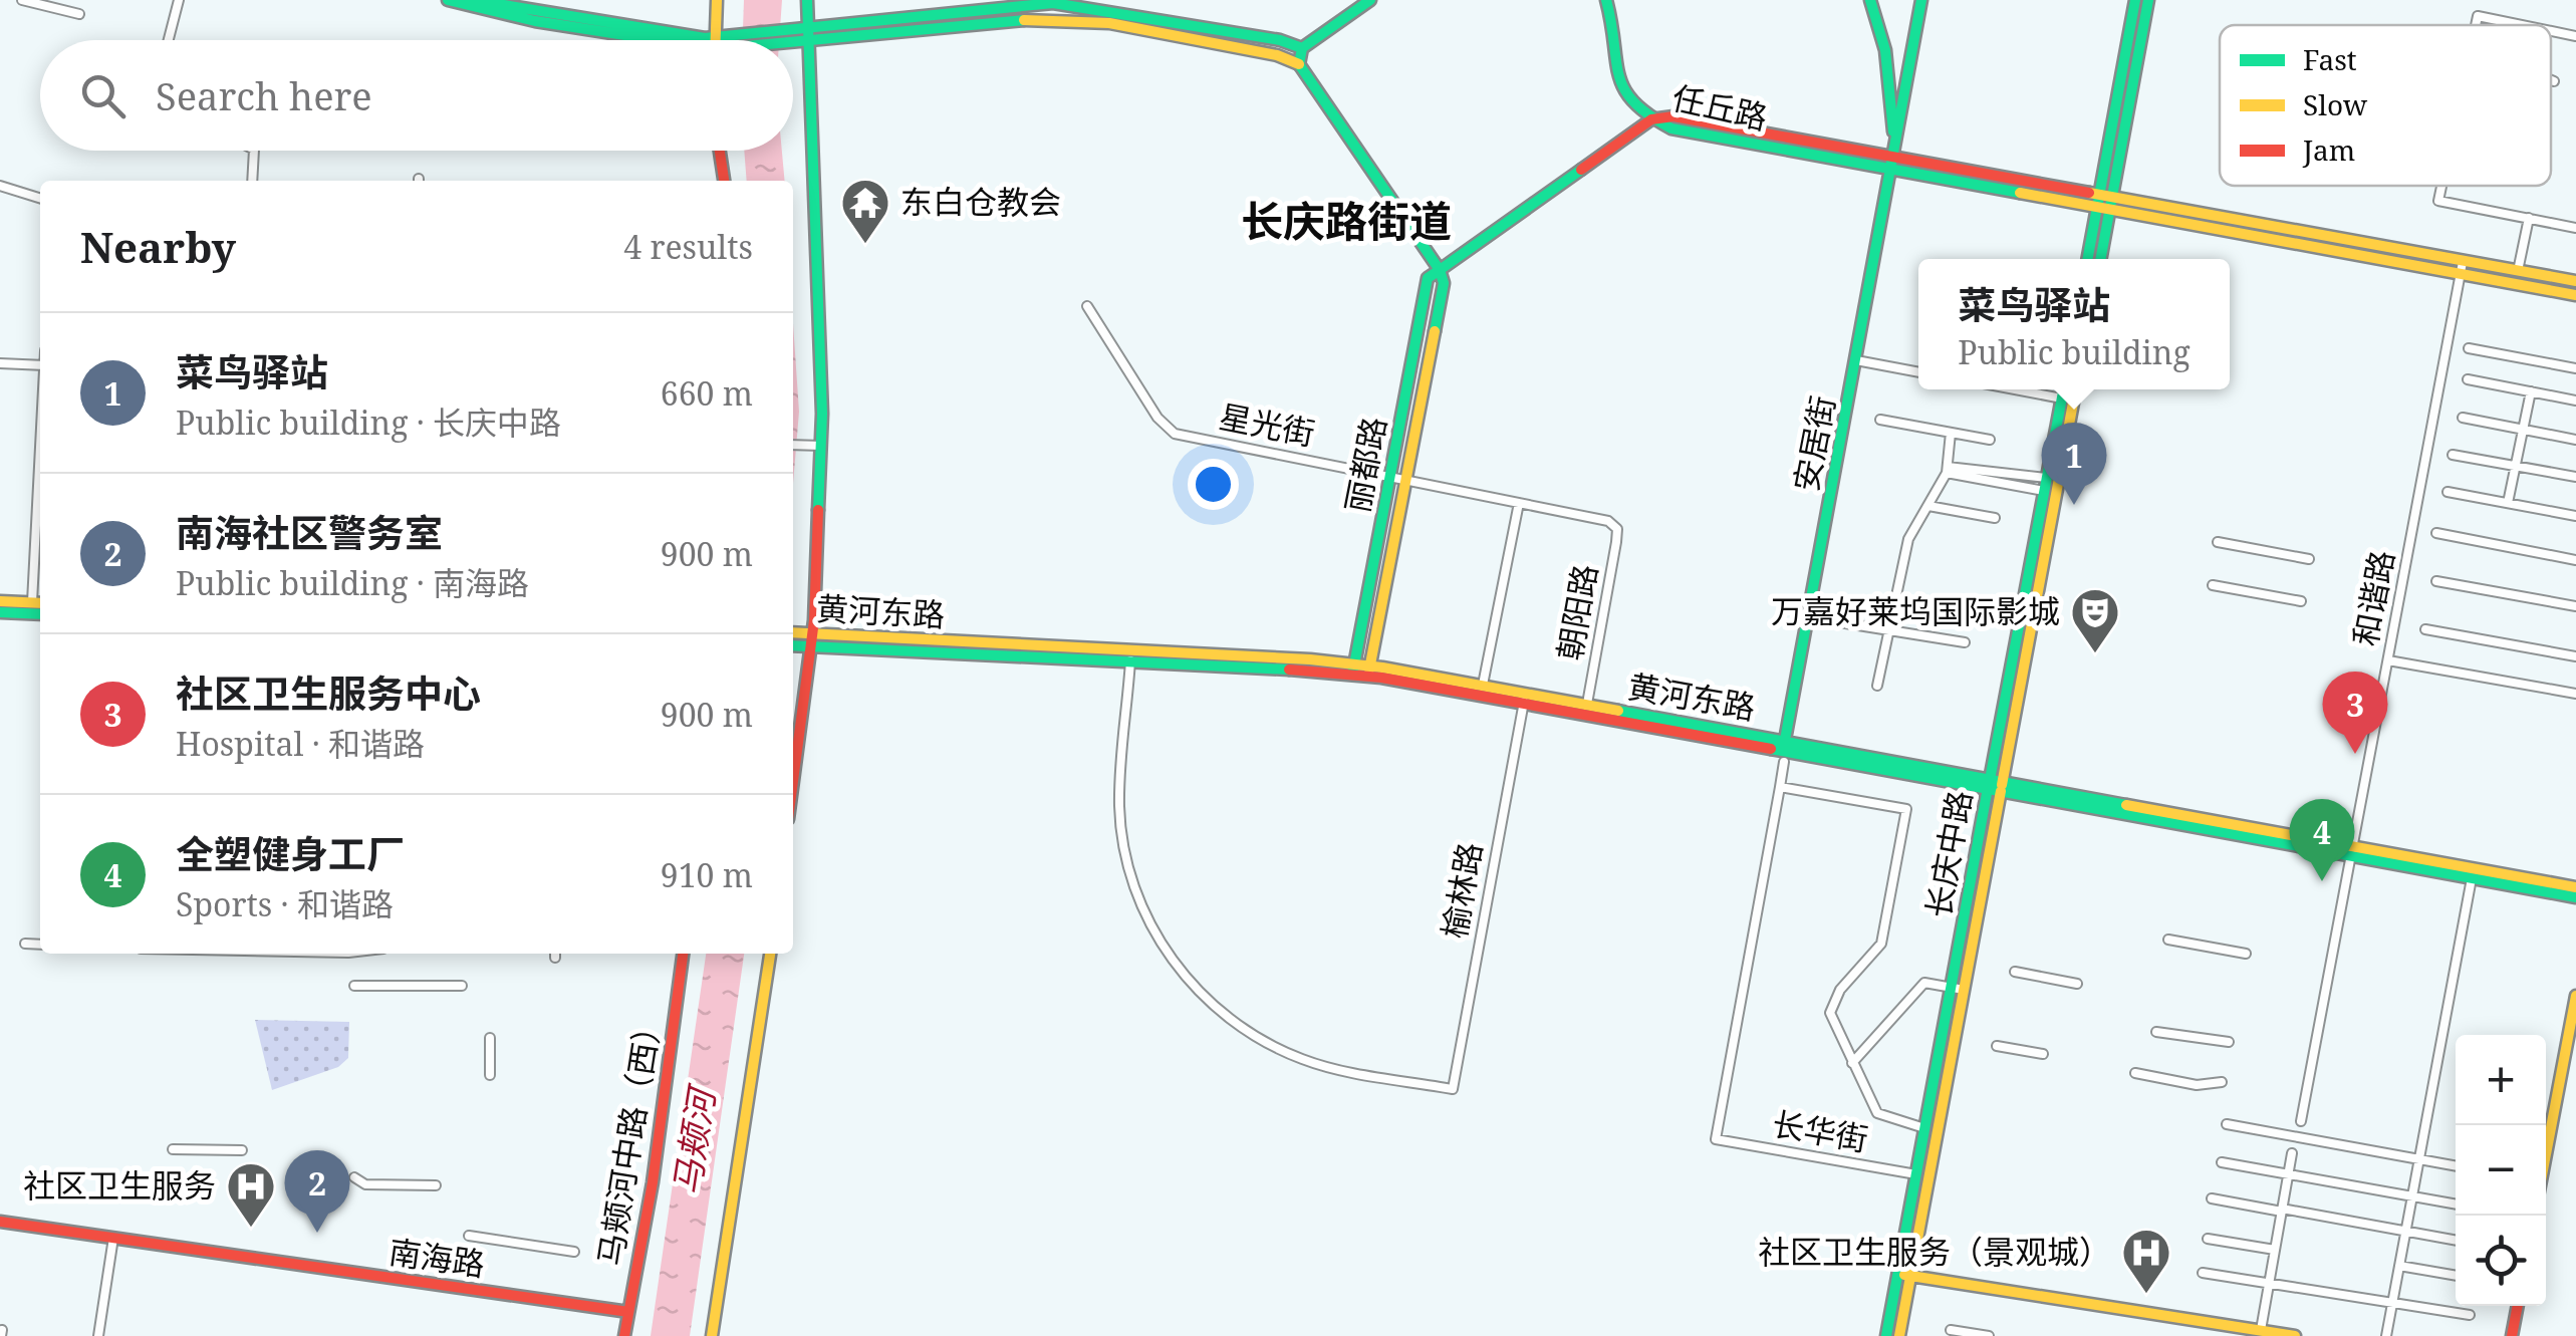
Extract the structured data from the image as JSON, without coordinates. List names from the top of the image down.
{
  "streets": {
    "street": [
      "任丘路",
      "星光街",
      "安居街",
      "丽都路",
      "和谐路",
      "黄河东路",
      "朝阳路",
      "长庆中路",
      "榆林路",
      "长华街",
      "马颊河中路（西）",
      "南海路"
    ]
  },
  "crossings": [
    ["任丘路", "安居街"],
    ["任丘路", "和谐路"],
    ["星光街", "丽都路"],
    ["星光街", "朝阳路"],
    ["安居街", "黄河东路"],
    ["丽都路", "黄河东路"],
    ["和谐路", "黄河东路"],
    ["黄河东路", "朝阳路"],
    ["黄河东路", "长庆中路"],
    ["黄河东路", "榆林路"],
    ["长庆中路", "长华街"],
    ["马颊河中路（西）", "南海路"]
  ],
  "districts": ["长庆路街道"],
  "water": ["马颊河"],
  "places": {
    "temple": ["东白仓教会"],
    "theatre": ["万嘉好莱坞国际影城"],
    "hospital": ["社区卫生服务", "社区卫生服务（景观城）"]
  },
  "legend": ["Fast", "Slow", "Jam"],
  "page": {
    "search": "Search here",
    "heading": ["Nearby", "4 results"],
    "popup": ["菜鸟驿站", "Public building"],
    "list": [
      {
        "mark": "1",
        "name": "菜鸟驿站",
        "note": "Public building · 长庆中路",
        "value": "660 m"
      },
      {
        "mark": "2",
        "name": "南海社区警务室",
        "note": "Public building · 南海路",
        "value": "900 m"
      },
      {
        "mark": "3",
        "name": "社区卫生服务中心",
        "note": "Hospital · 和谐路",
        "value": "900 m"
      },
      {
        "mark": "4",
        "name": "全塑健身工厂",
        "note": "Sports · 和谐路",
        "value": "910 m"
      }
    ],
    "pins": [
      "1",
      "3",
      "4",
      "2"
    ],
    "map_buttons": ["+", "−"]
  }
}
